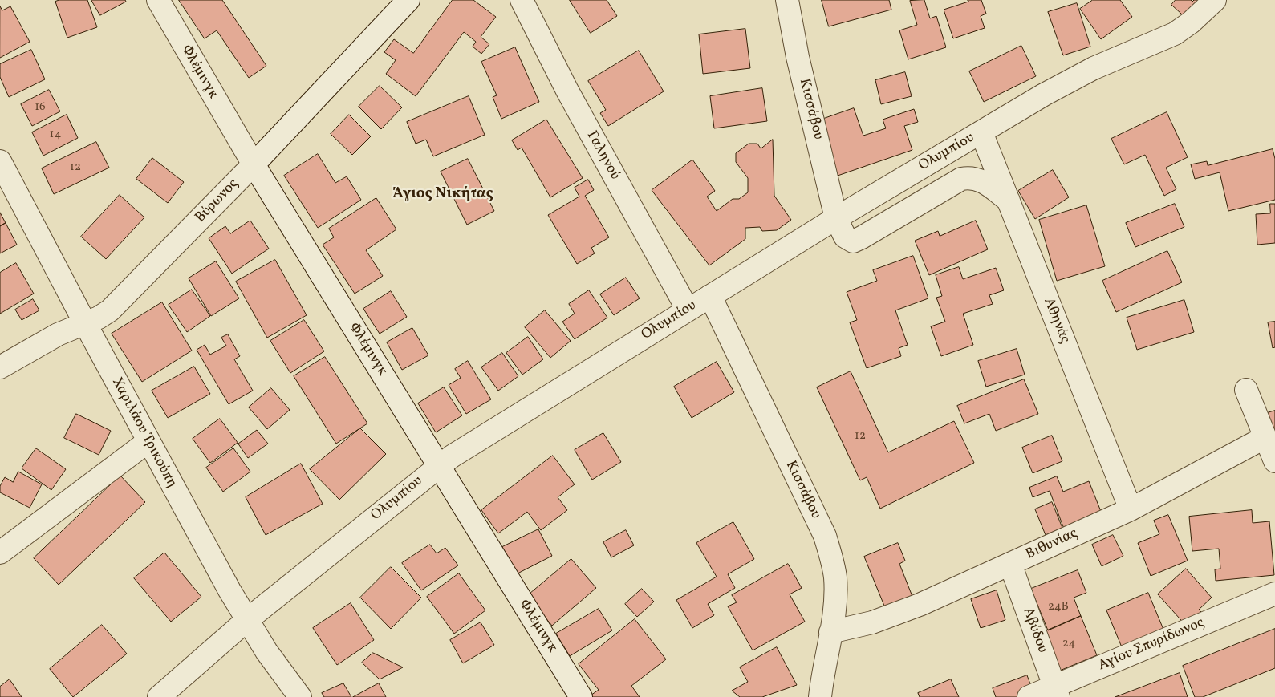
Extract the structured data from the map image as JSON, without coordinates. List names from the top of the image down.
{
  "streets": {
    "street": [
      "Φλέμινγκ",
      "Κισσάβου",
      "Ολυμπίου",
      "Γαληνού",
      "Βύρωνος",
      "Αθηνάς",
      "Χαριλάου Τρικούπη",
      "Βιθυνίας",
      "Αβύδου",
      "Αγίου Σπυρίδωνος"
    ]
  },
  "crossings": [
    ["Φλέμινγκ", "Ολυμπίου"],
    ["Φλέμινγκ", "Βύρωνος"],
    ["Κισσάβου", "Ολυμπίου"],
    ["Κισσάβου", "Αθηνάς"],
    ["Κισσάβου", "Βιθυνίας"],
    ["Ολυμπίου", "Γαληνού"],
    ["Ολυμπίου", "Αθηνάς"],
    ["Ολυμπίου", "Χαριλάου Τρικούπη"],
    ["Βύρωνος", "Χαριλάου Τρικούπη"],
    ["Αθηνάς", "Βιθυνίας"],
    ["Βιθυνίας", "Αβύδου"],
    ["Αβύδου", "Αγίου Σπυρίδωνος"]
  ],
  "districts": ["Άγιος Νικήτας"],
  "house_numbers": [
    "16",
    "14",
    "12",
    "12",
    "24B",
    "24"
  ]
}
